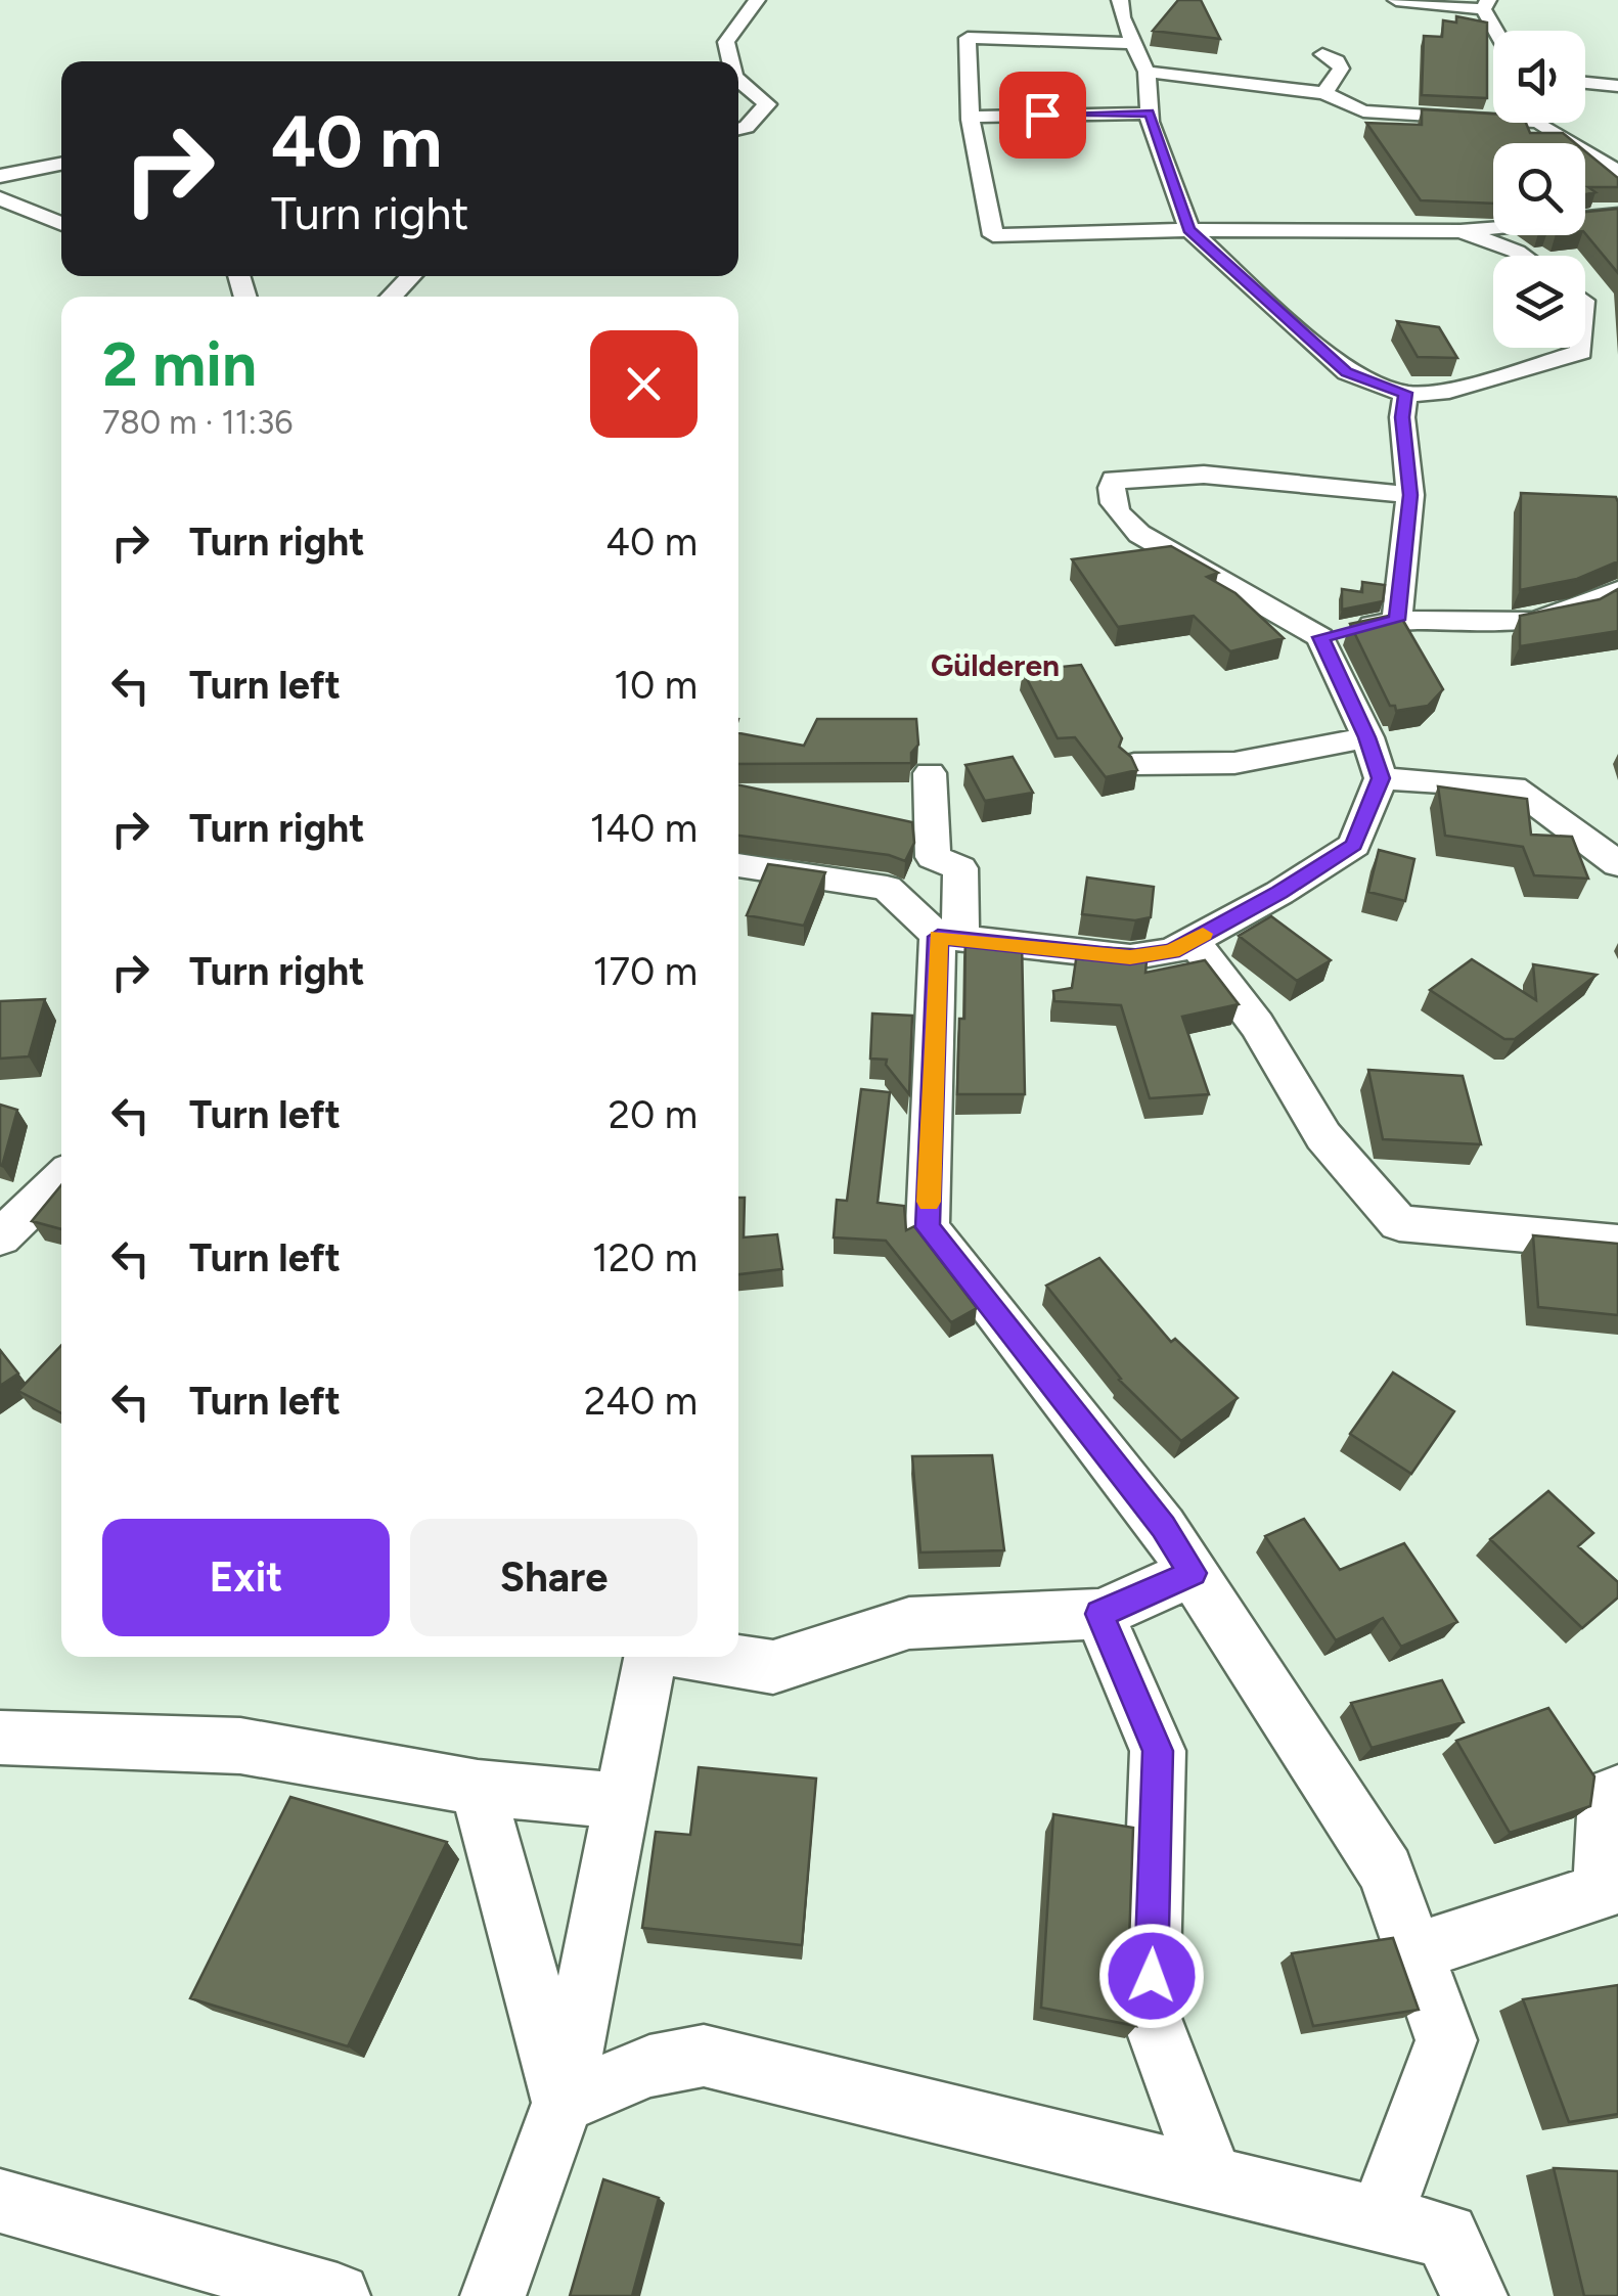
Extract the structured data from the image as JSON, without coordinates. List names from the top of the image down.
{
  "districts": ["Gülderen"],
  "page": {
    "turn": ["40 m", "Turn right"],
    "heading": ["2 min", "780 m · 11:36"],
    "list": [
      {
        "name": "Turn right",
        "value": "40 m"
      },
      {
        "name": "Turn left",
        "value": "10 m"
      },
      {
        "name": "Turn right",
        "value": "140 m"
      },
      {
        "name": "Turn right",
        "value": "170 m"
      },
      {
        "name": "Turn left",
        "value": "20 m"
      },
      {
        "name": "Turn left",
        "value": "120 m"
      },
      {
        "name": "Turn left",
        "value": "240 m"
      }
    ],
    "buttons": ["Exit", "Share"]
  }
}
